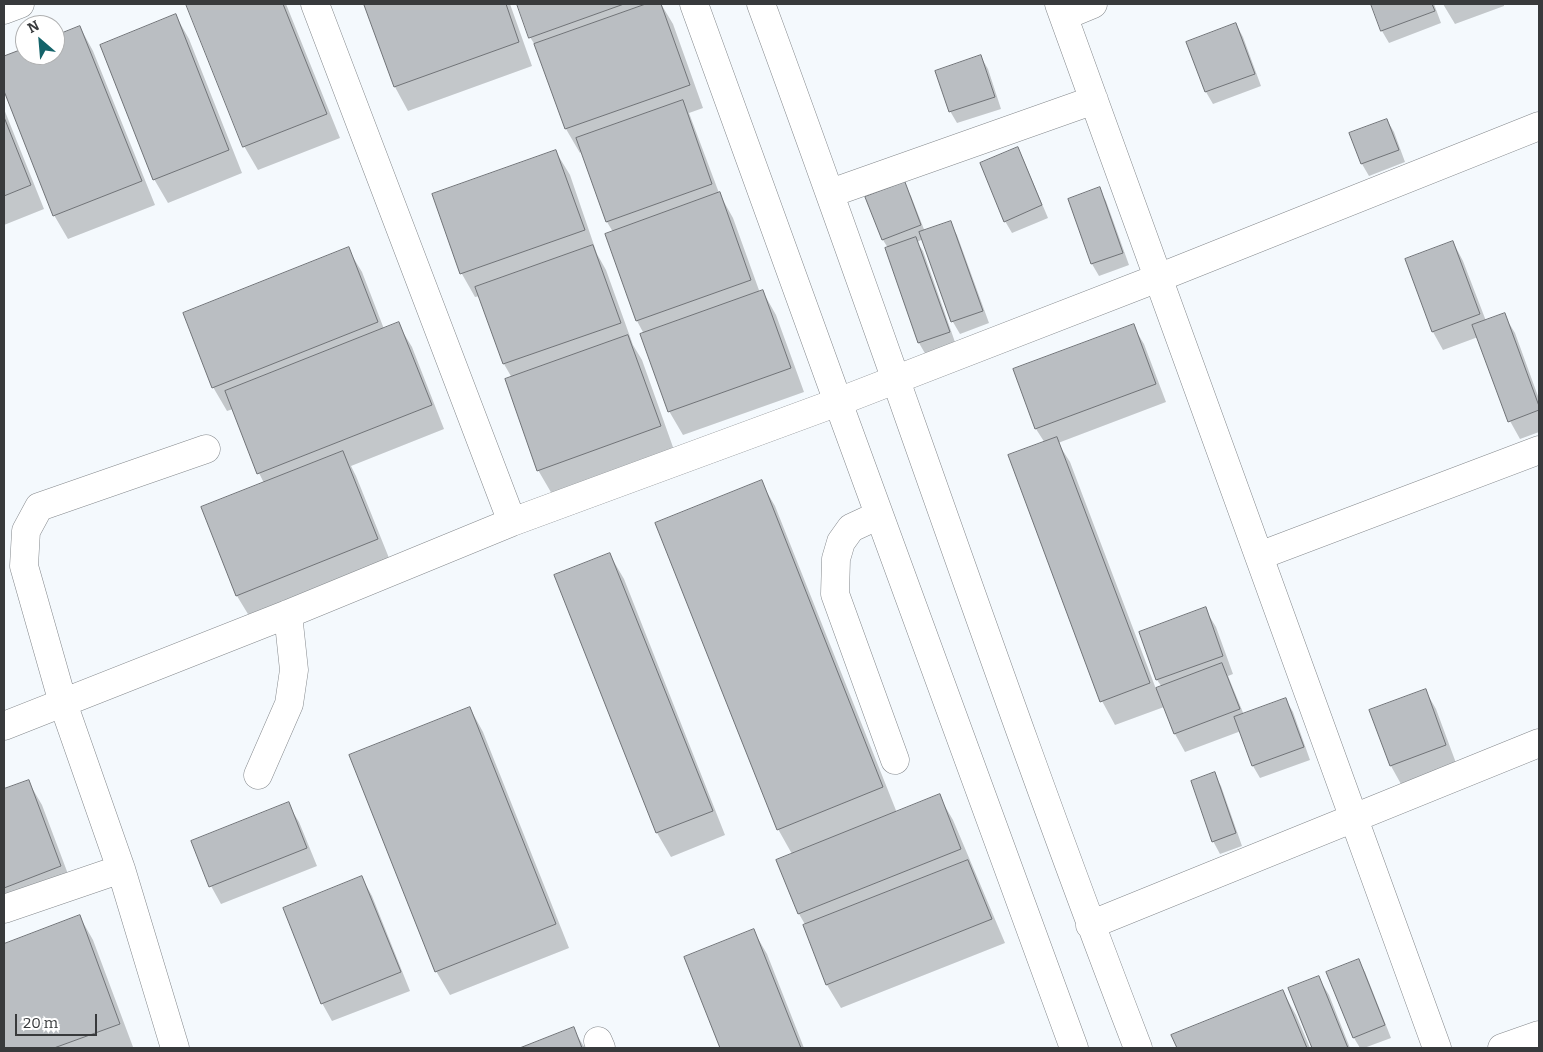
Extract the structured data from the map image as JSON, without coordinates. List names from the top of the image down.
{
  "scale_bar": "20 m",
  "north": "top left"
}
